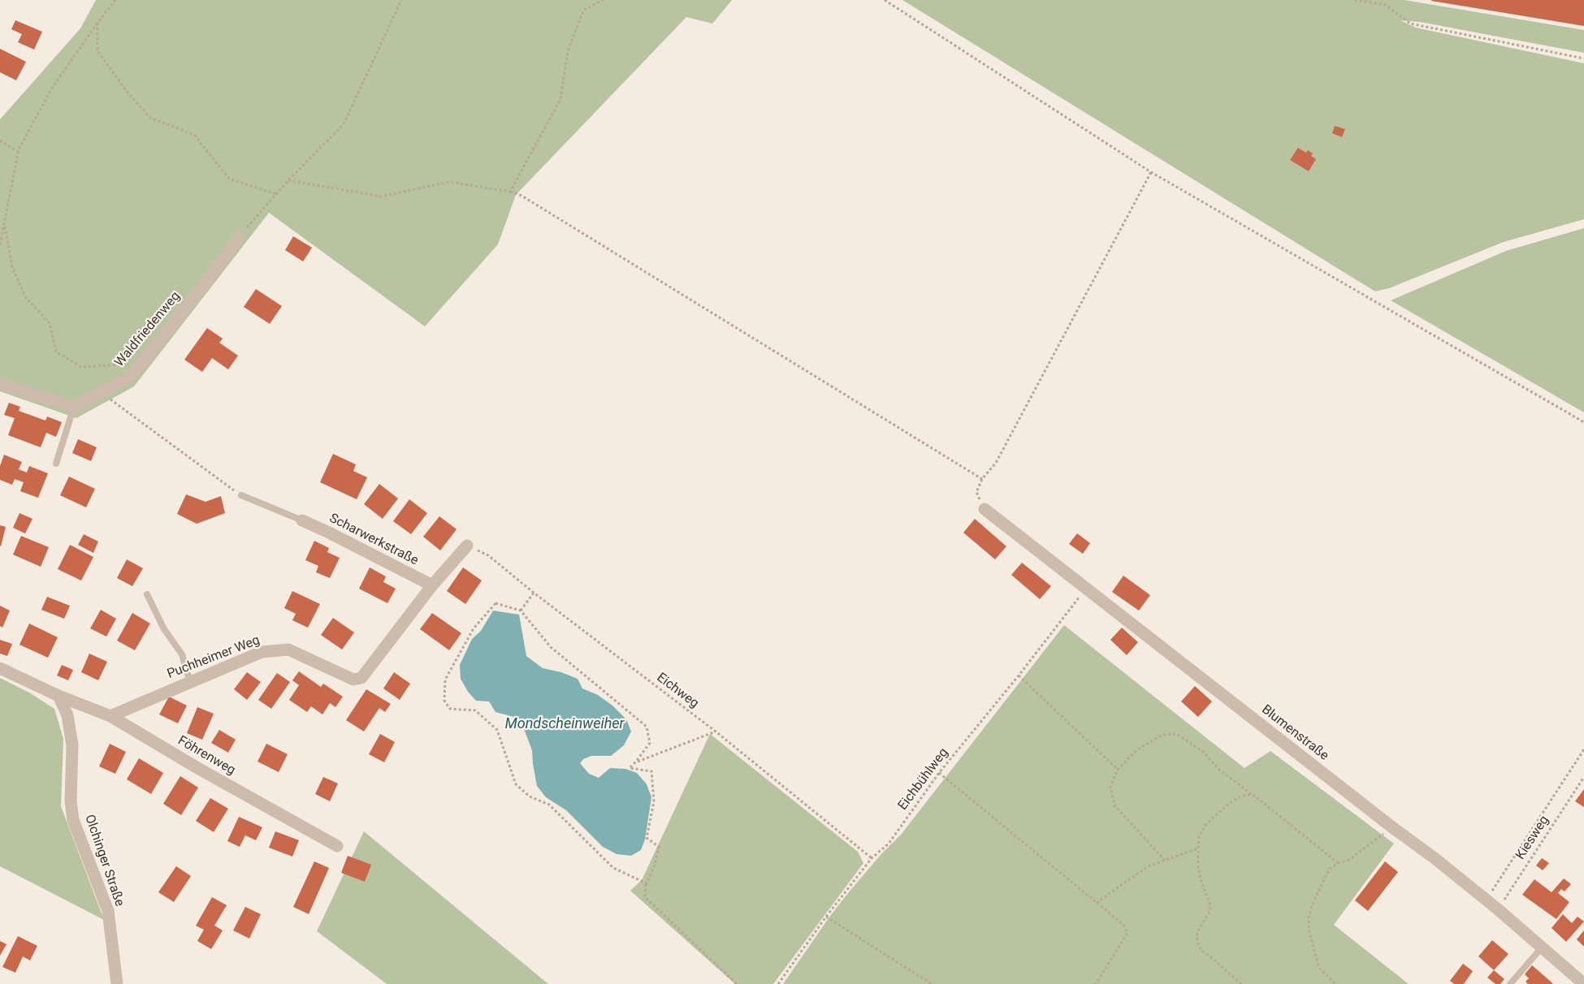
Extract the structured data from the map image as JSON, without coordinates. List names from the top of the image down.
{
  "streets": {
    "street": [
      "Waldfriedenweg",
      "Scharwerkstraße",
      "Puchheimer Weg",
      "Blumenstraße",
      "Föhrenweg",
      "Olchinger Straße"
    ],
    "path": ["Eichweg", "Eichbühlweg", "Kiesweg"]
  },
  "crossings": [
    ["Scharwerkstraße", "Puchheimer Weg"],
    ["Puchheimer Weg", "Eichweg"],
    ["Puchheimer Weg", "Föhrenweg"],
    ["Eichweg", "Eichbühlweg"],
    ["Blumenstraße", "Eichbühlweg"],
    ["Blumenstraße", "Kiesweg"],
    ["Föhrenweg", "Olchinger Straße"]
  ],
  "water": ["Mondscheinweiher"]
}
